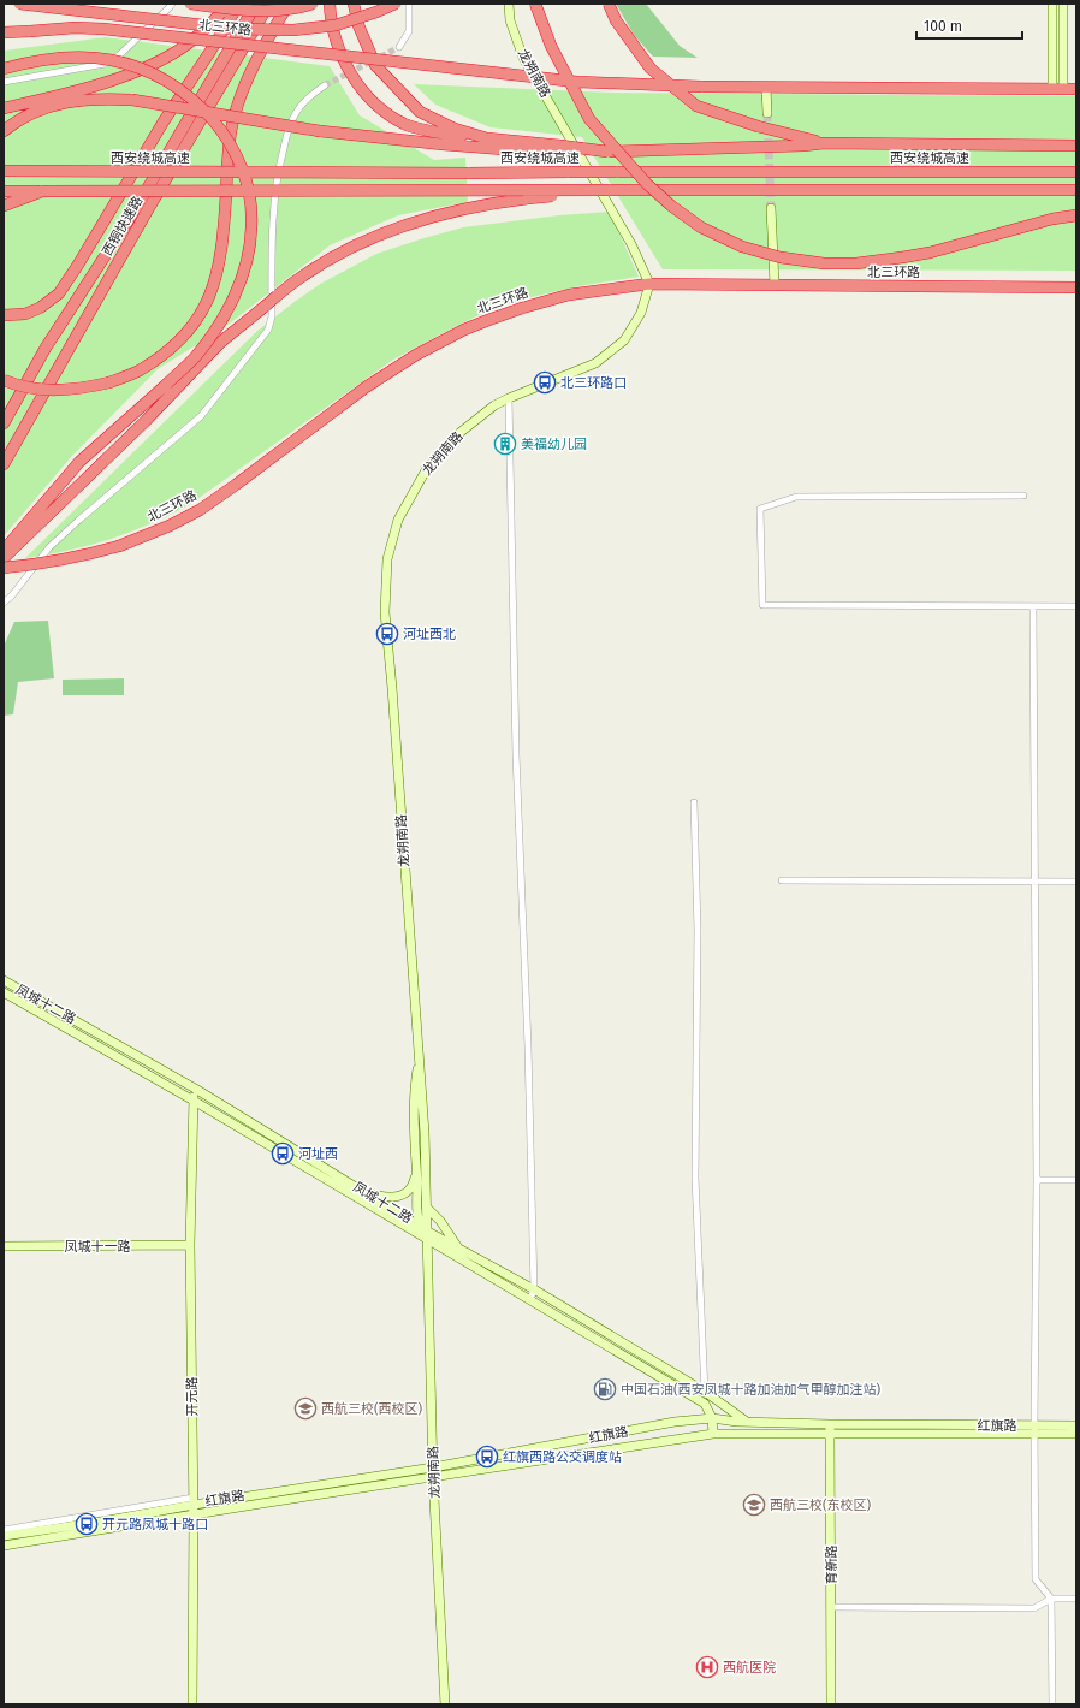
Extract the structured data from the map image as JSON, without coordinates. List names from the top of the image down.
{
  "streets": {
    "highway": ["北三环路", "西安绕城高速", "西铜快速路"],
    "street": [
      "龙朔南路",
      "凤城十二路",
      "凤城十一路",
      "开元路",
      "红旗路",
      "育新路"
    ]
  },
  "crossings": [
    ["北三环路", "龙朔南路"],
    ["龙朔南路", "凤城十二路"],
    ["龙朔南路", "红旗路"],
    ["凤城十二路", "开元路"],
    ["凤城十二路", "红旗路"],
    ["凤城十一路", "开元路"],
    ["开元路", "红旗路"],
    ["红旗路", "育新路"]
  ],
  "places": {
    "bus stop": [
      "北三环路口",
      "河址西北",
      "河址西",
      "红旗西路公交调度站",
      "开元路凤城十路口"
    ],
    "building": ["美福幼儿园"],
    "fuel station": ["中国石油(西安凤城十路加油加气甲醇加注站)"],
    "school or university": ["西航三校(西校区)", "西航三校(东校区)"],
    "hospital": ["西航医院"]
  },
  "scale_bar": "100 m"
}
